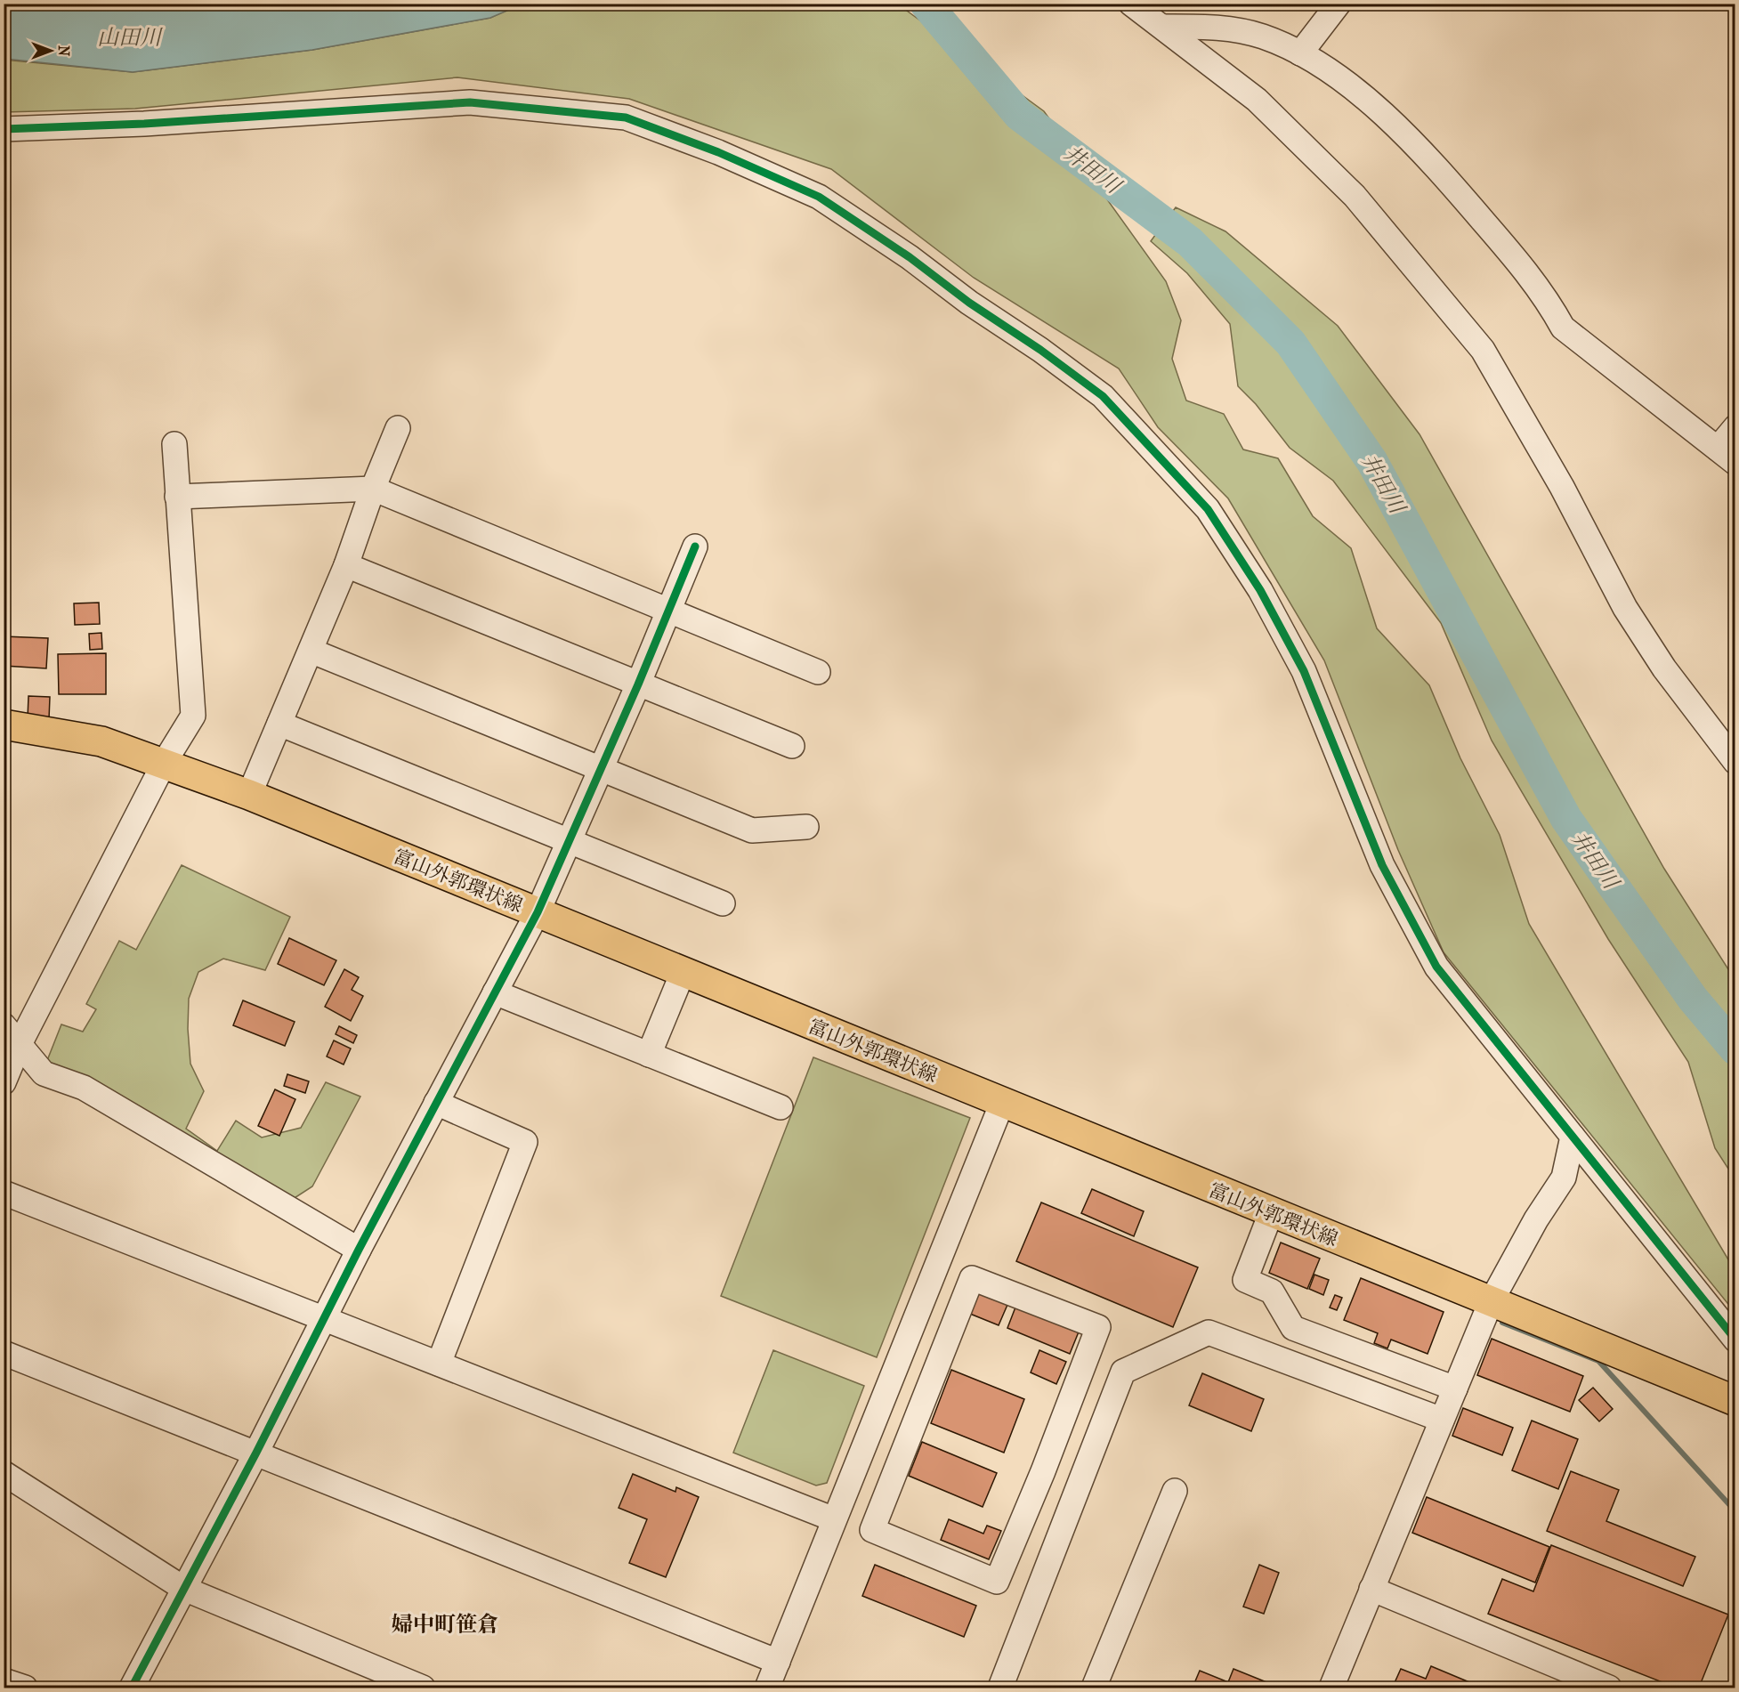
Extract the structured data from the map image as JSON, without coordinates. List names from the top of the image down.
{
  "streets": {
    "main road": ["富山外郭環状線"]
  },
  "districts": ["婦中町笹倉"],
  "water": ["山田川", "井田川"],
  "north": "right"
}
